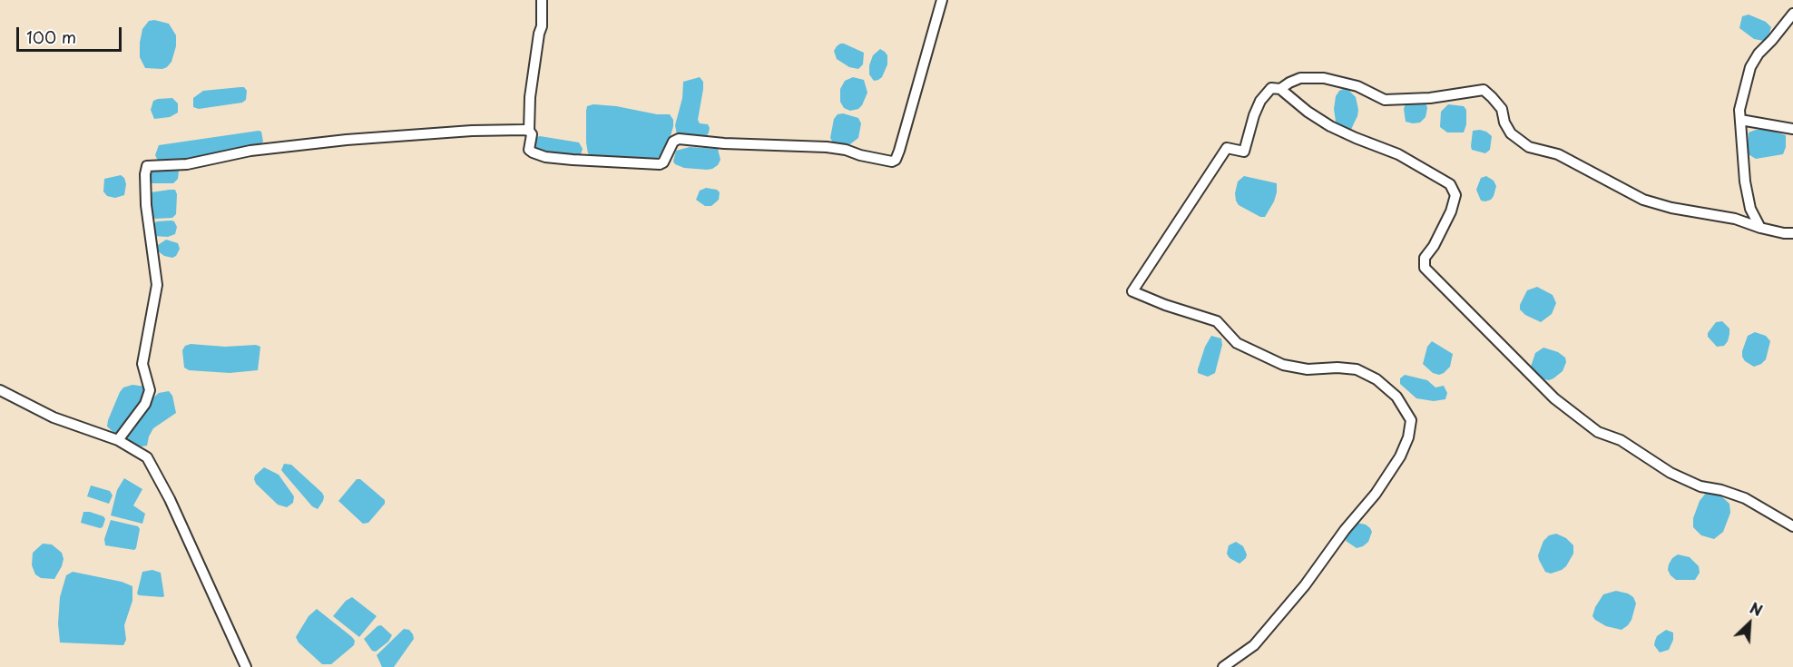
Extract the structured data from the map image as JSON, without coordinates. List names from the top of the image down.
{
  "scale_bar": "100 m",
  "north": "top right"
}
